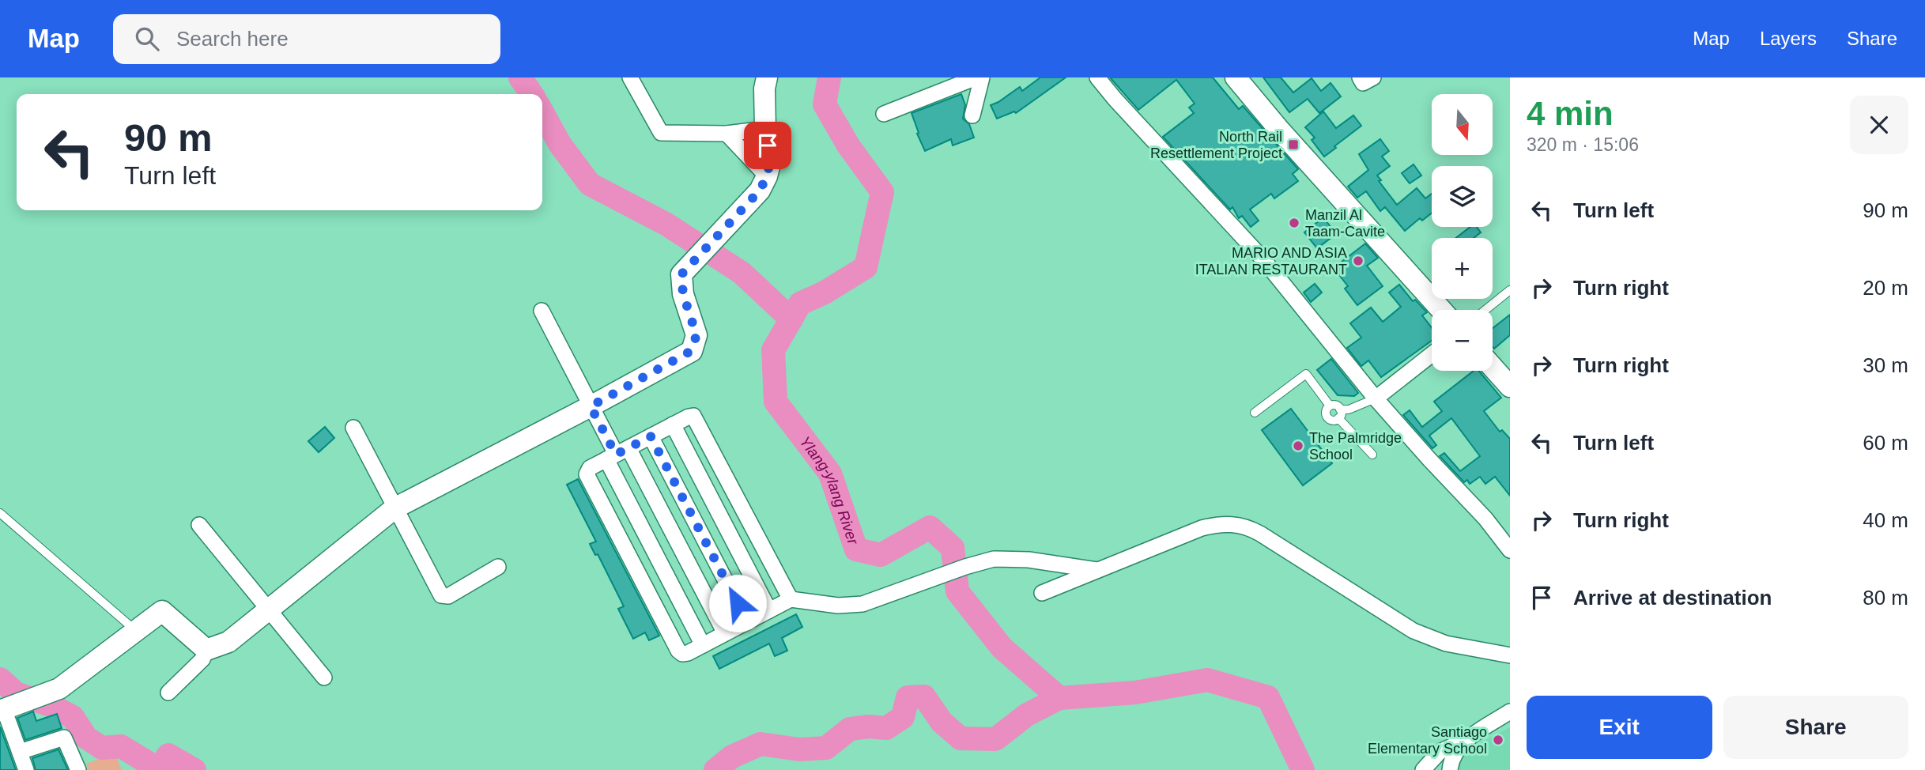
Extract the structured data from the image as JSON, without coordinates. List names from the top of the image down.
{
  "water": ["Ylang-ylang River"],
  "places": {
    "transit": ["North Rail Resettlement Project"],
    "other": [
      "Manzil Al Taam-Cavite",
      "MARIO AND ASIA ITALIAN RESTAURANT",
      "The Palmridge School",
      "Santiago Elementary School"
    ]
  },
  "north": "bottom",
  "page": {
    "header": "Map",
    "search": "Search here",
    "nav": ["Map", "Layers", "Share"],
    "heading": ["4 min", "320 m · 15:06"],
    "map_buttons": ["+", "−"],
    "turn": ["90 m", "Turn left"],
    "list": [
      {
        "name": "Turn left",
        "value": "90 m"
      },
      {
        "name": "Turn right",
        "value": "20 m"
      },
      {
        "name": "Turn right",
        "value": "30 m"
      },
      {
        "name": "Turn left",
        "value": "60 m"
      },
      {
        "name": "Turn right",
        "value": "40 m"
      },
      {
        "name": "Arrive at destination",
        "value": "80 m"
      }
    ],
    "buttons": ["Exit", "Share"]
  }
}
